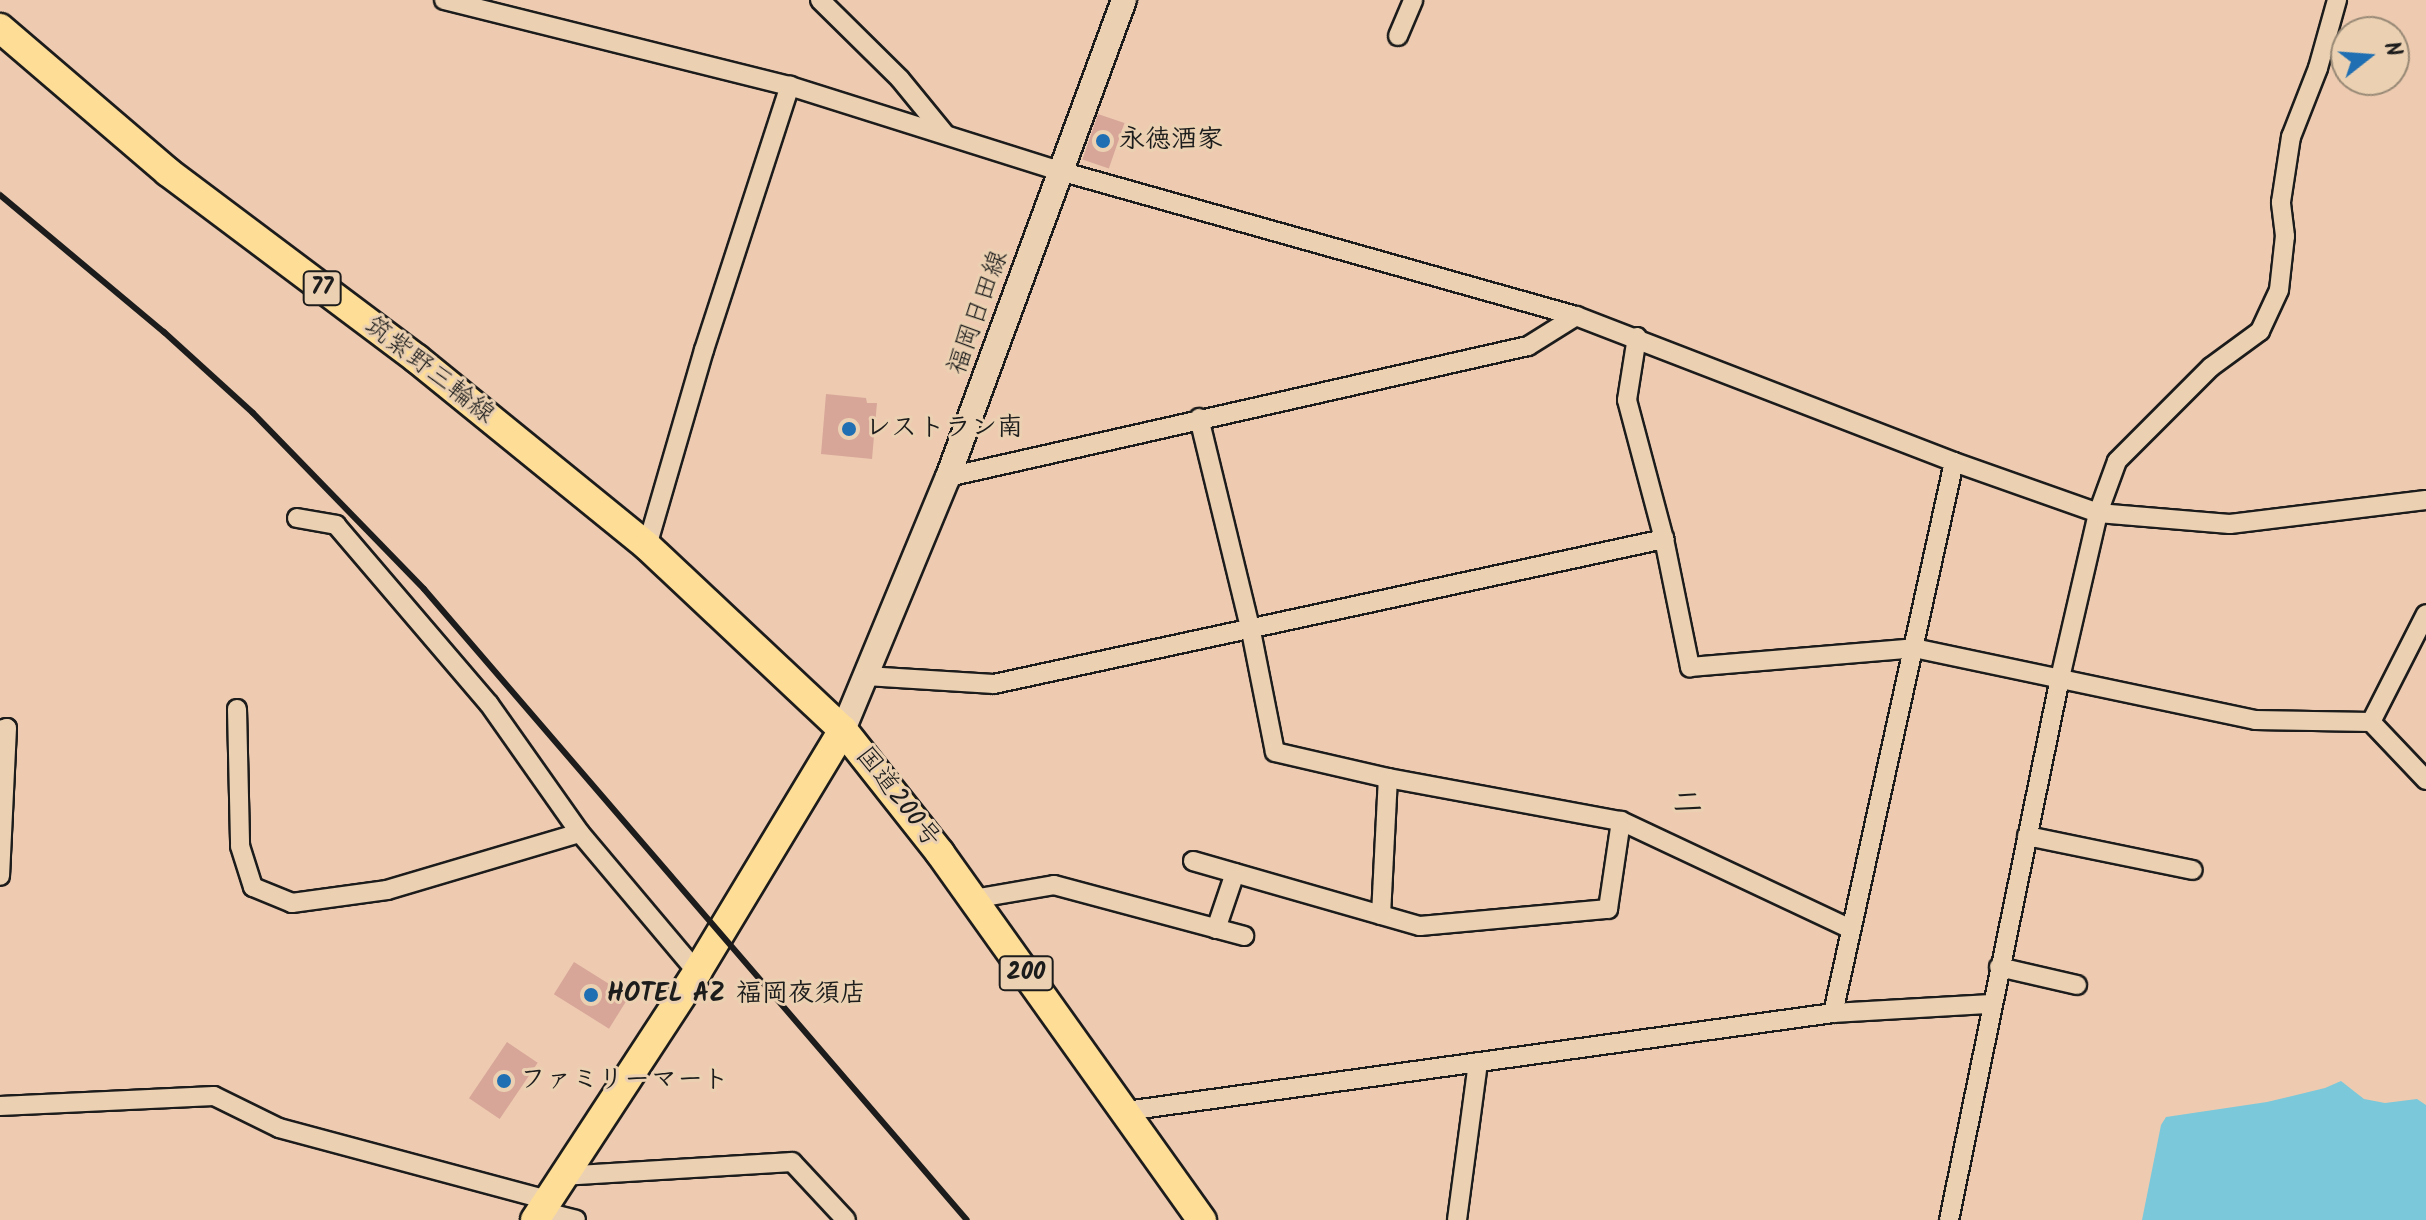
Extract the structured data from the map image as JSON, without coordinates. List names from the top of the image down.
{
  "streets": {
    "main road": [
      "77",
      "福岡日田線",
      "筑紫野三輪線",
      "国道200号",
      "200"
    ]
  },
  "crossings": [
    ["福岡日田線", "筑紫野三輪線"],
    ["福岡日田線", "国道200号"],
    ["筑紫野三輪線", "国道200号"]
  ],
  "districts": ["二"],
  "places": [
    "永徳酒家",
    "レストラン南",
    "HOTEL AZ 福岡夜須店",
    "ファミリーマート"
  ],
  "north": "right"
}
